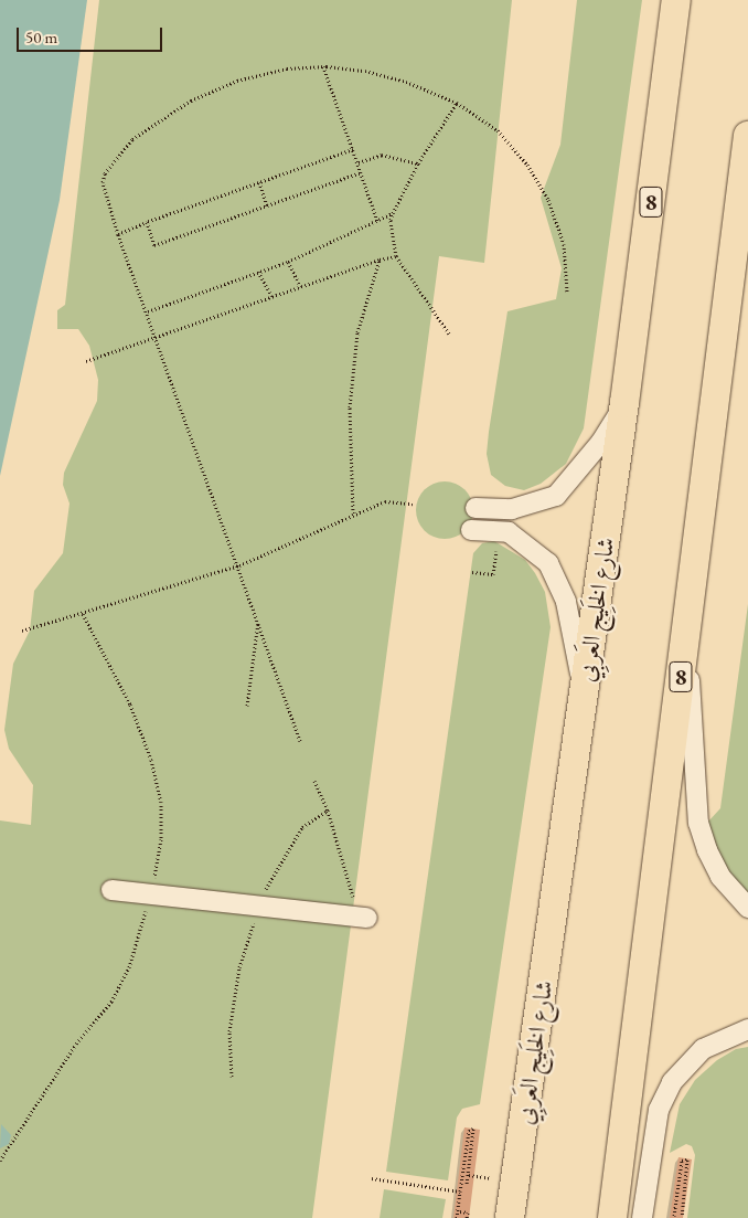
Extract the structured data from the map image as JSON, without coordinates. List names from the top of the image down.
{
  "streets": {
    "highway": ["8", "شارع الخَلِيج العَربِي"]
  },
  "scale_bar": "50 m"
}
